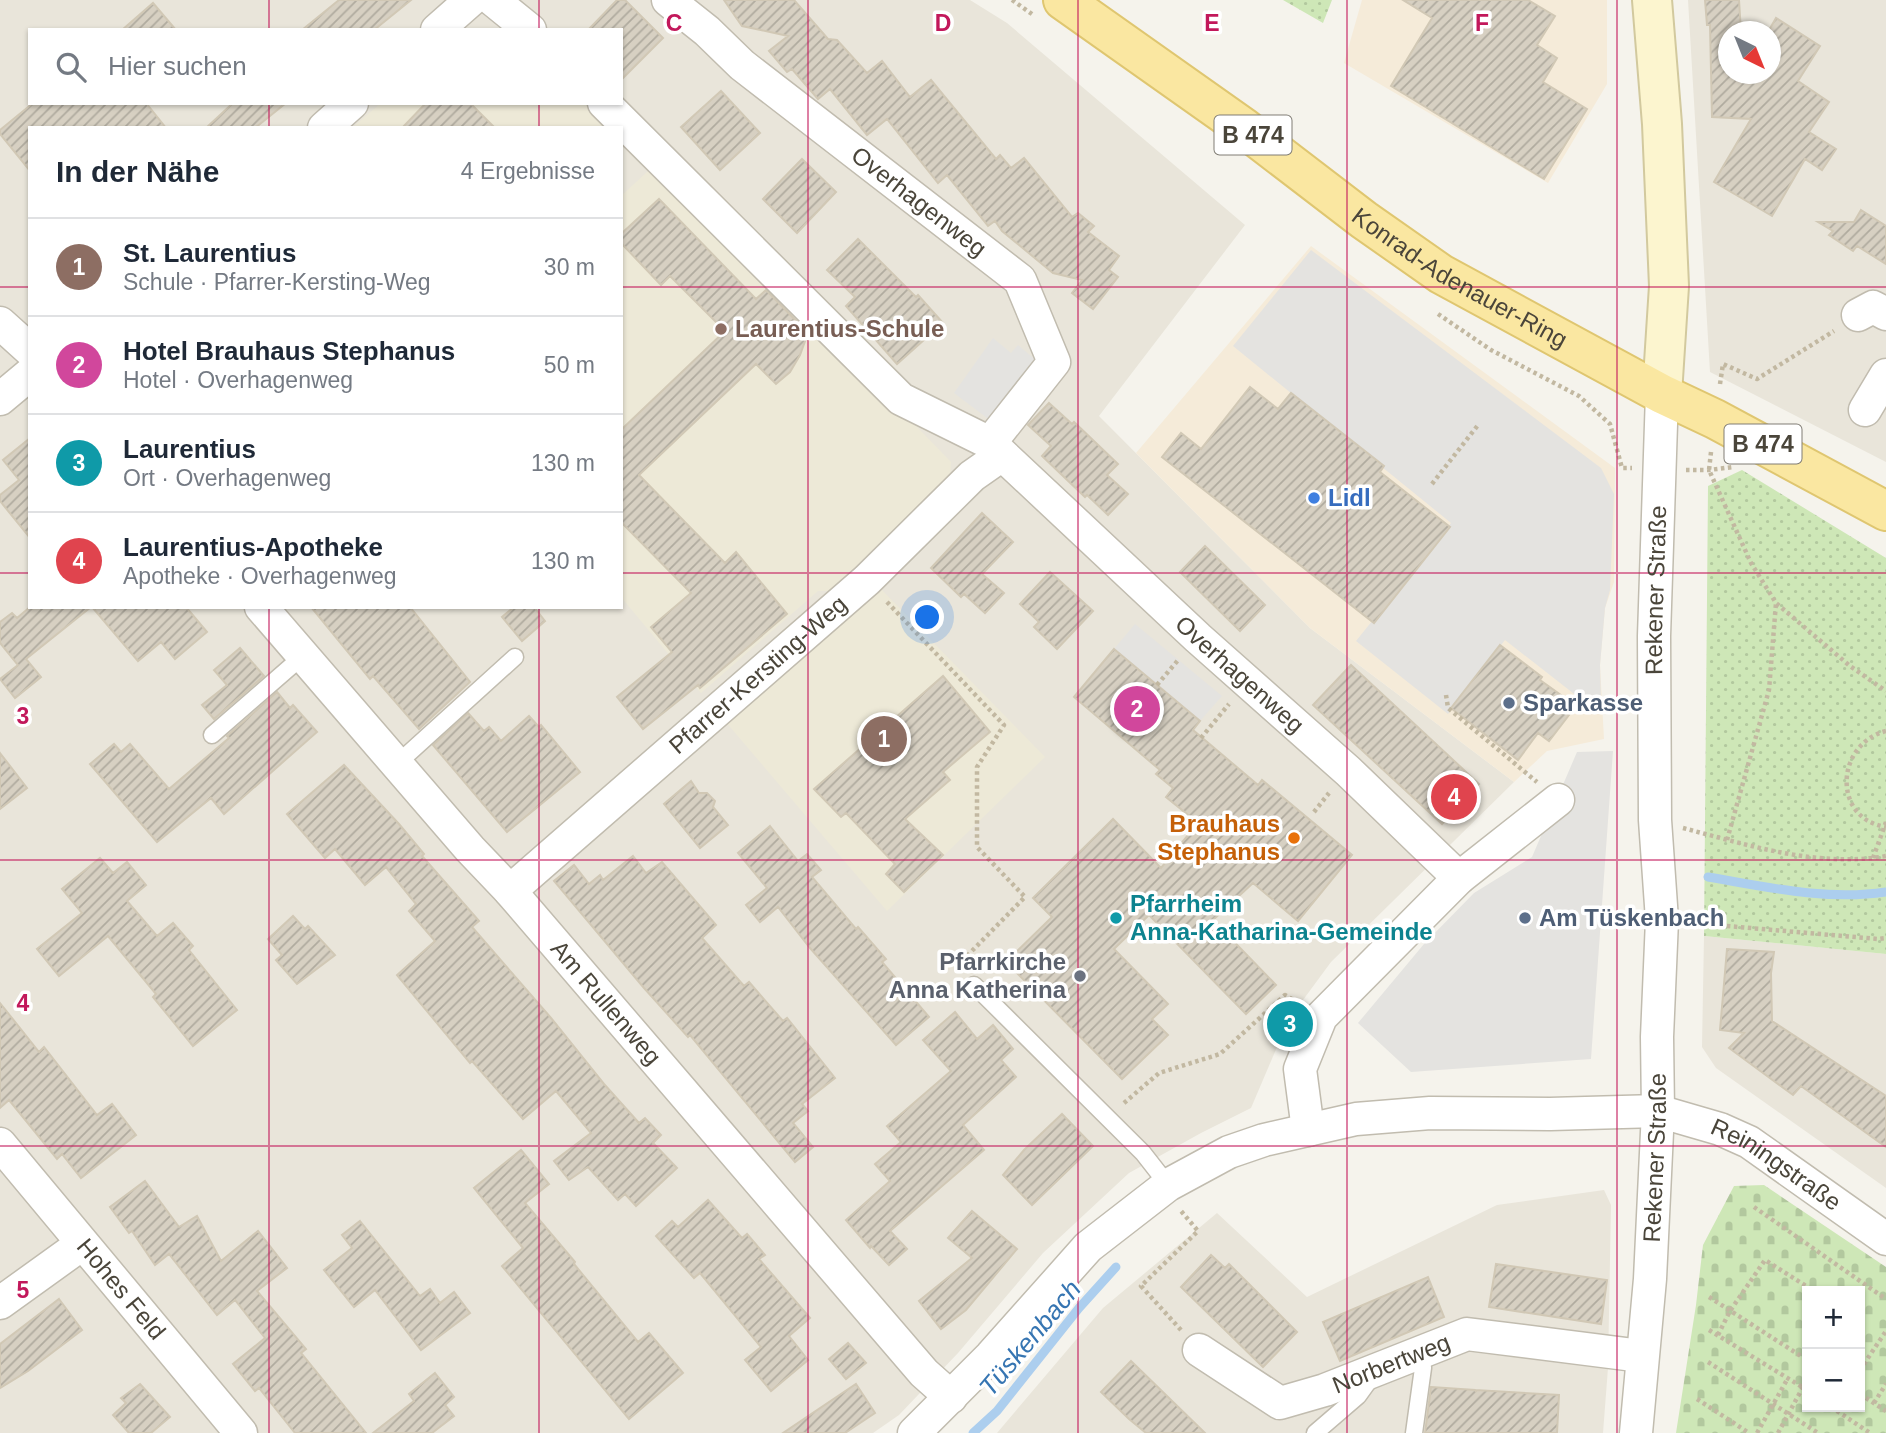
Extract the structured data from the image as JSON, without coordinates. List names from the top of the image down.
{
  "streets": {
    "main road": ["B 474", "Konrad-Adenauer-Ring"],
    "street": [
      "Overhagenweg",
      "Rekener Straße",
      "Pfarrer-Kersting-Weg",
      "Am Rullenweg",
      "Reiningstraße",
      "Hohes Feld",
      "Norbertweg"
    ]
  },
  "crossings": [
    ["Overhagenweg", "Pfarrer-Kersting-Weg"],
    ["Konrad-Adenauer-Ring", "Rekener Straße"],
    ["Rekener Straße", "Reiningstraße"],
    ["Rekener Straße", "Norbertweg"],
    ["Pfarrer-Kersting-Weg", "Am Rullenweg"]
  ],
  "water": ["Tüskenbach"],
  "places": [
    "Laurentius-Schule",
    "Lidl",
    "Sparkasse",
    "Brauhaus Stephanus",
    "Pfarrheim Anna-Katharina-Gemeinde",
    "Am Tüskenbach",
    "Pfarrkirche Anna Katherina"
  ],
  "north": "bottom right",
  "page": {
    "search": "Hier suchen",
    "heading": ["In der Nähe", "4 Ergebnisse"],
    "list": [
      {
        "mark": "1",
        "name": "St. Laurentius",
        "note": "Schule · Pfarrer-Kersting-Weg",
        "value": "30 m"
      },
      {
        "mark": "2",
        "name": "Hotel Brauhaus Stephanus",
        "note": "Hotel · Overhagenweg",
        "value": "50 m"
      },
      {
        "mark": "3",
        "name": "Laurentius",
        "note": "Ort · Overhagenweg",
        "value": "130 m"
      },
      {
        "mark": "4",
        "name": "Laurentius-Apotheke",
        "note": "Apotheke · Overhagenweg",
        "value": "130 m"
      }
    ],
    "pins": [
      "2",
      "1",
      "4",
      "3"
    ],
    "map_buttons": ["+", "−"]
  },
  "grid": {
    "columns": [
      "C",
      "D",
      "E",
      "F"
    ],
    "rows": ["3", "4", "5"]
  }
}
